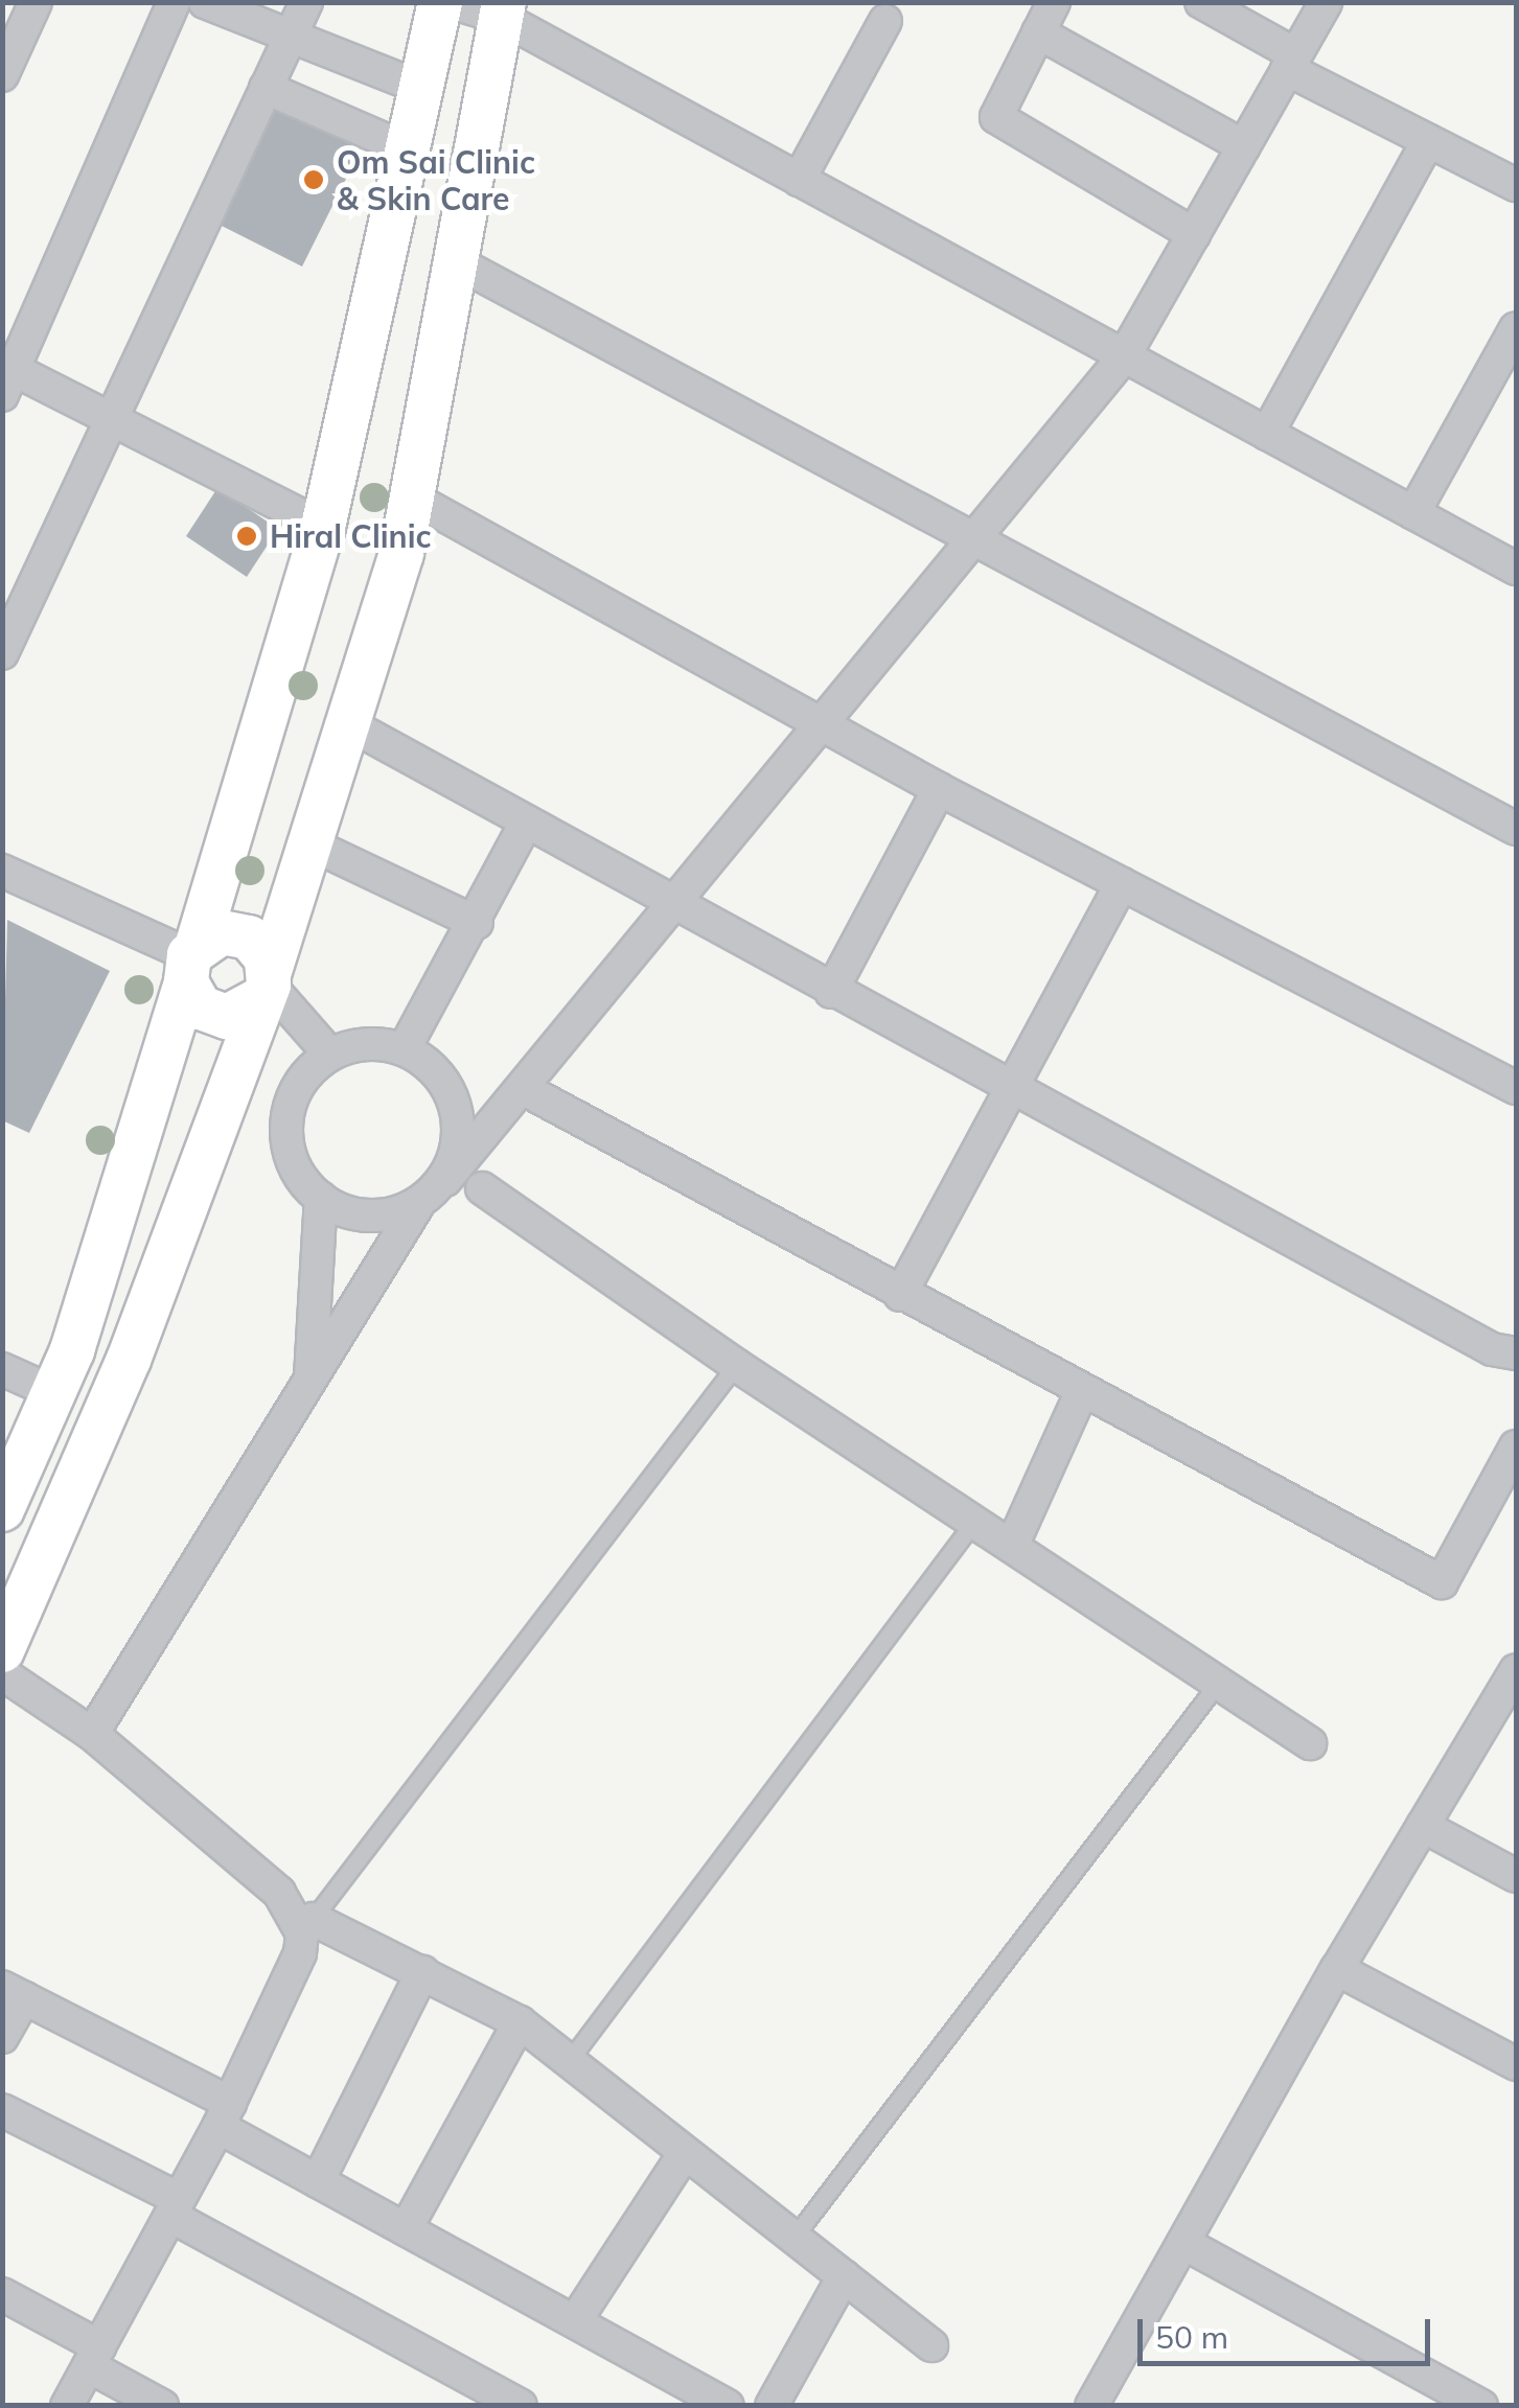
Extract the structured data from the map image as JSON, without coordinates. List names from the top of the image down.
{
  "places": ["Om Sai Clinic & Skin Care", "Hiral Clinic"],
  "scale_bar": "50 m"
}
